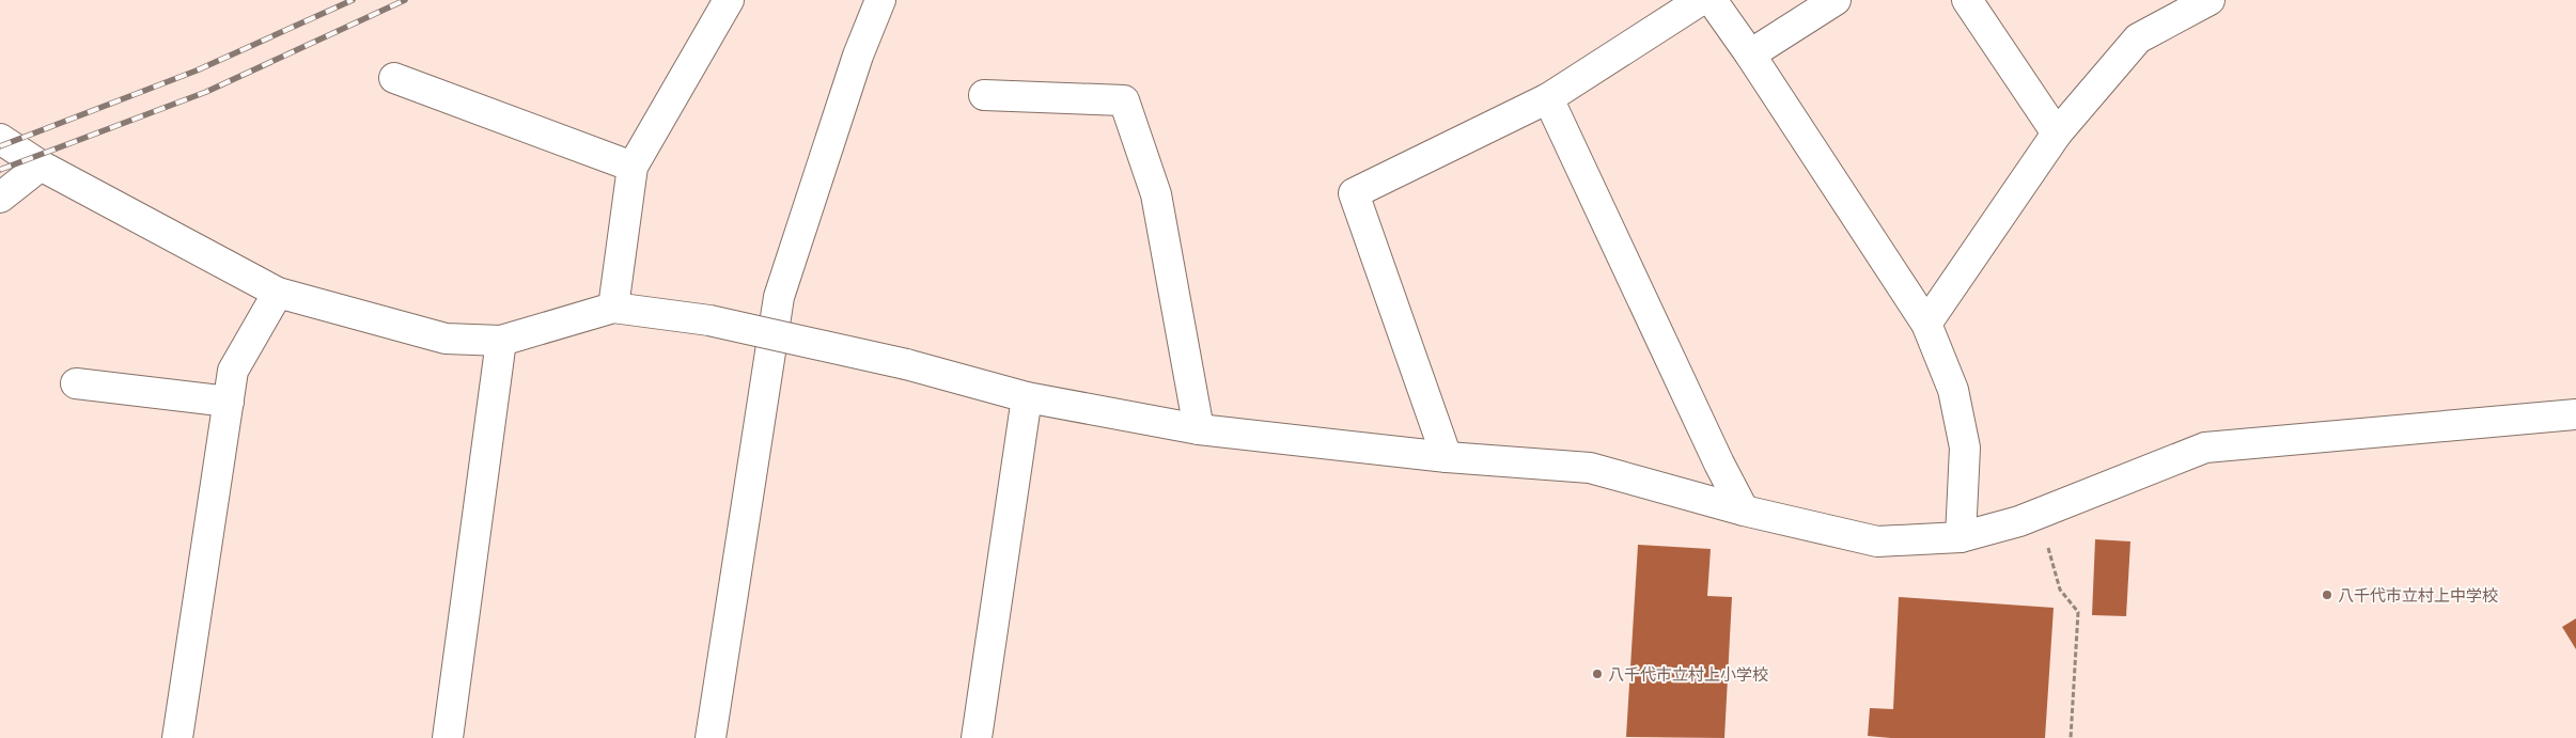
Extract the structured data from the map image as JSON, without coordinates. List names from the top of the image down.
{
  "places": ["八千代市立村上中学校", "八千代市立村上小学校"]
}
